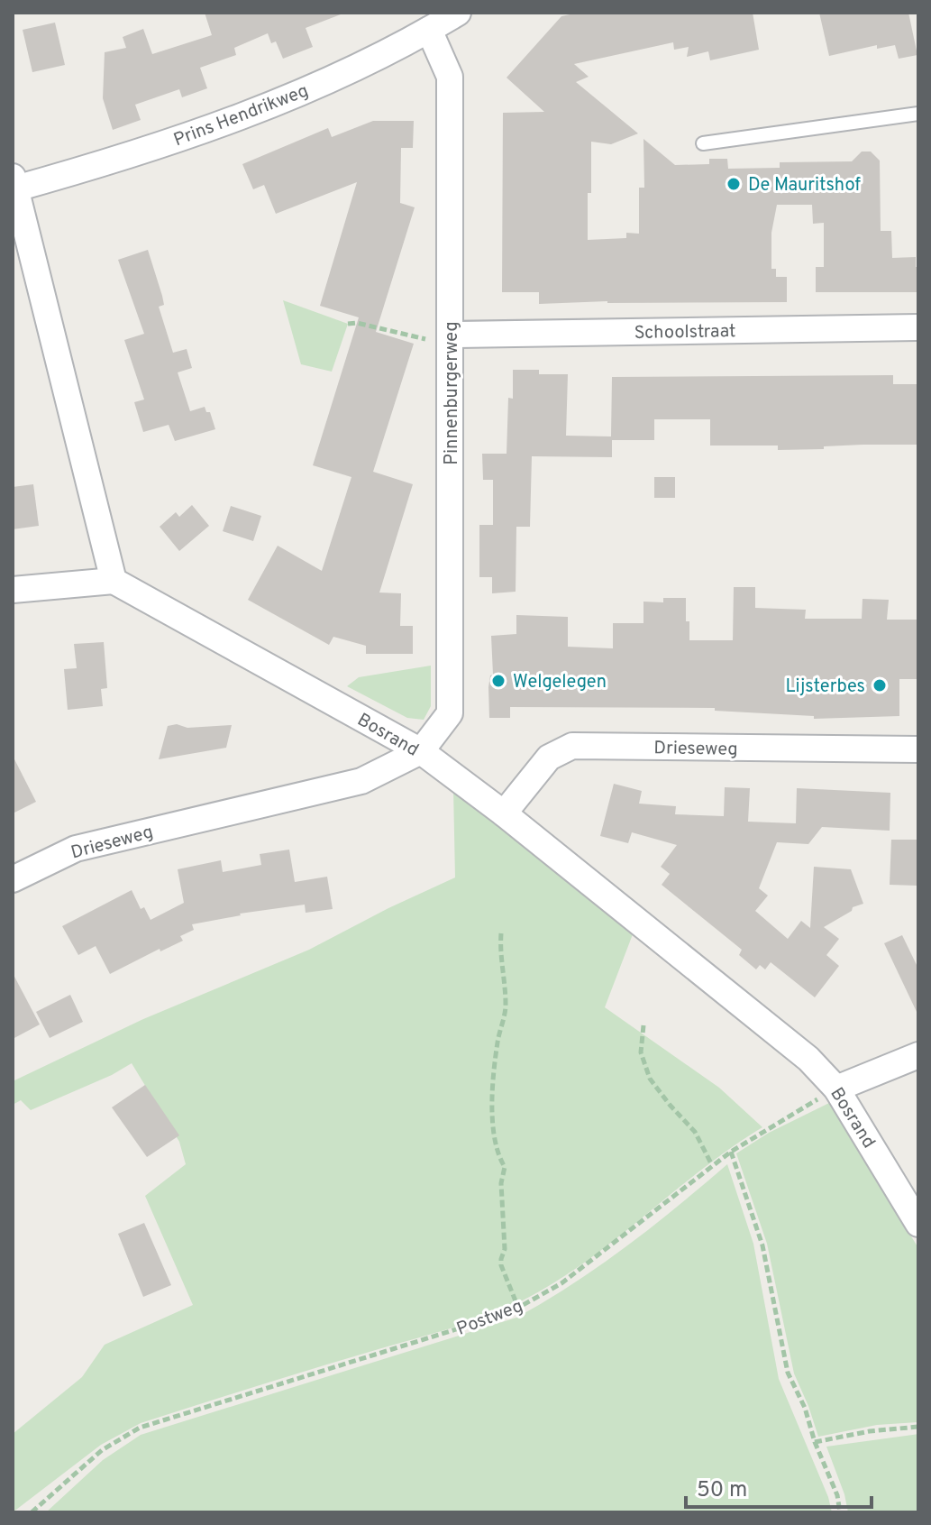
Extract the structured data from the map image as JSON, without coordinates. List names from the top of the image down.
{
  "streets": {
    "street": [
      "Prins Hendrikweg",
      "Schoolstraat",
      "Pinnenburgerweg",
      "Bosrand",
      "Drieseweg"
    ],
    "path": ["Postweg"]
  },
  "crossings": [
    ["Prins Hendrikweg", "Pinnenburgerweg"],
    ["Schoolstraat", "Pinnenburgerweg"],
    ["Pinnenburgerweg", "Bosrand"],
    ["Pinnenburgerweg", "Drieseweg"],
    ["Bosrand", "Drieseweg"],
    ["Bosrand", "Postweg"]
  ],
  "places": ["De Mauritshof", "Welgelegen", "Lijsterbes"],
  "scale_bar": "50 m"
}
